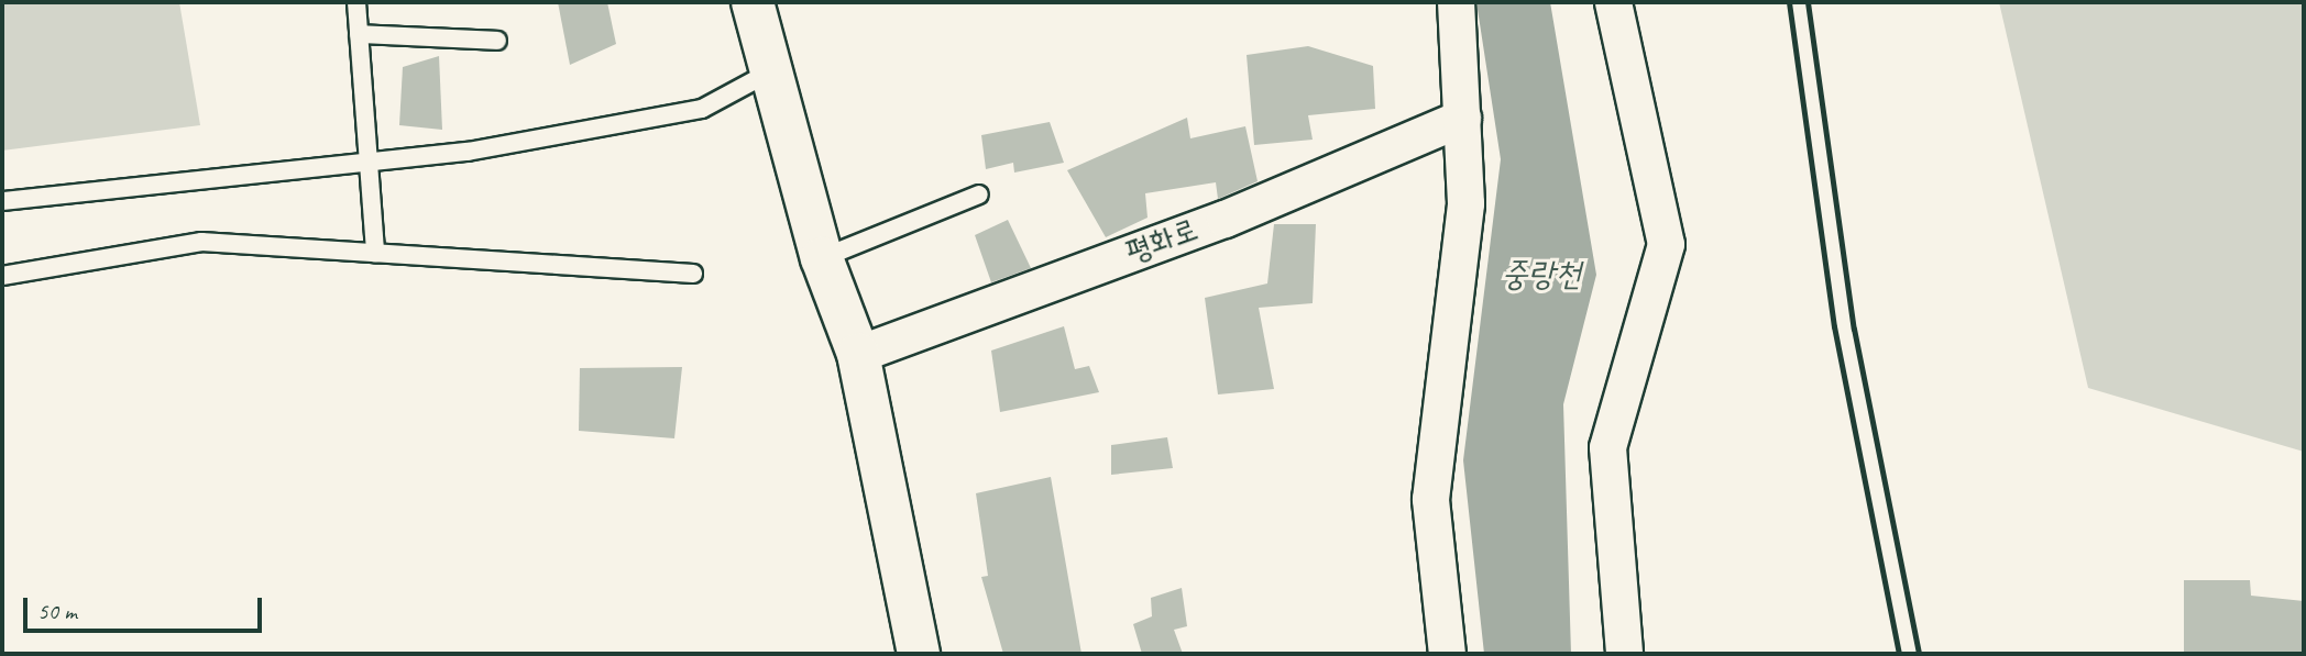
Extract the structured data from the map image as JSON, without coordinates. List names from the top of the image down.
{
  "streets": {
    "street": ["평화로"]
  },
  "water": ["중랑천"],
  "scale_bar": "50 m"
}
